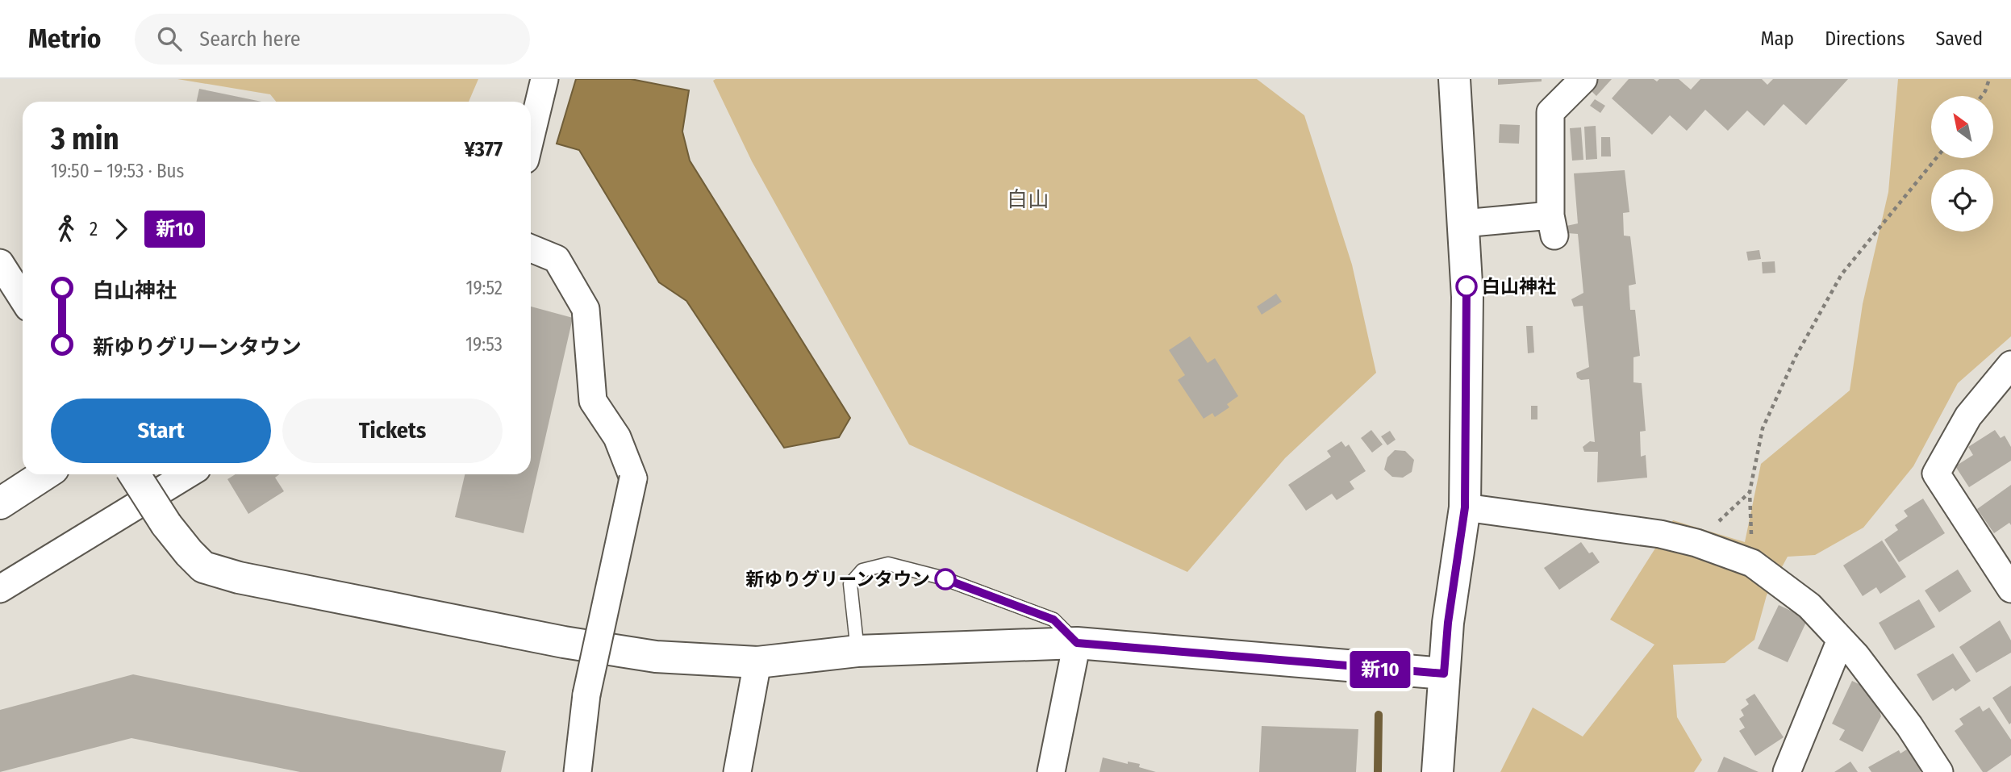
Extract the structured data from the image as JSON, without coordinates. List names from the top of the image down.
{
  "districts": ["白山"],
  "places": ["白山神社", "新ゆりグリーンタウン"],
  "lines": ["bus line 新10"],
  "north": "top left",
  "page": {
    "header": "Metrio",
    "search": "Search here",
    "nav": ["Map", "Directions", "Saved"],
    "on_map": "新10",
    "heading": ["3 min", "19:50 – 19:53 · Bus", "¥377"],
    "legs": ["2", "新10"],
    "list": [
      {
        "name": "白山神社",
        "value": "19:52"
      },
      {
        "name": "新ゆりグリーンタウン",
        "value": "19:53"
      }
    ],
    "buttons": ["Start", "Tickets"]
  }
}
